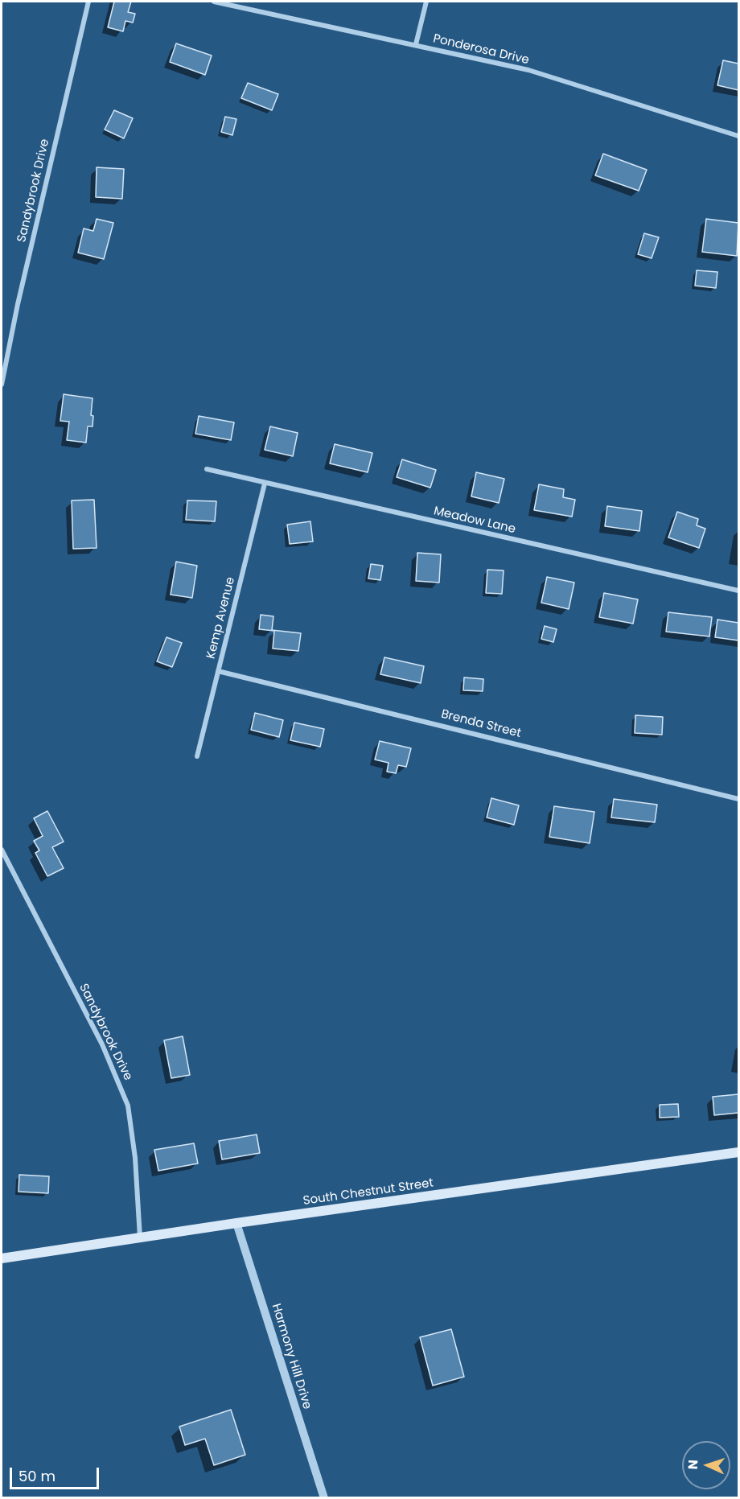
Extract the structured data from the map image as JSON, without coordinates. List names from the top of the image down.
{
  "streets": {
    "main road": ["South Chestnut Street"],
    "street": [
      "Ponderosa Drive",
      "Sandybrook Drive",
      "Meadow Lane",
      "Kemp Avenue",
      "Brenda Street",
      "Harmony Hill Drive"
    ]
  },
  "crossings": [
    ["Sandybrook Drive", "South Chestnut Street"],
    ["Meadow Lane", "Kemp Avenue"],
    ["Kemp Avenue", "Brenda Street"],
    ["South Chestnut Street", "Harmony Hill Drive"]
  ],
  "scale_bar": "50 m",
  "north": "left"
}
